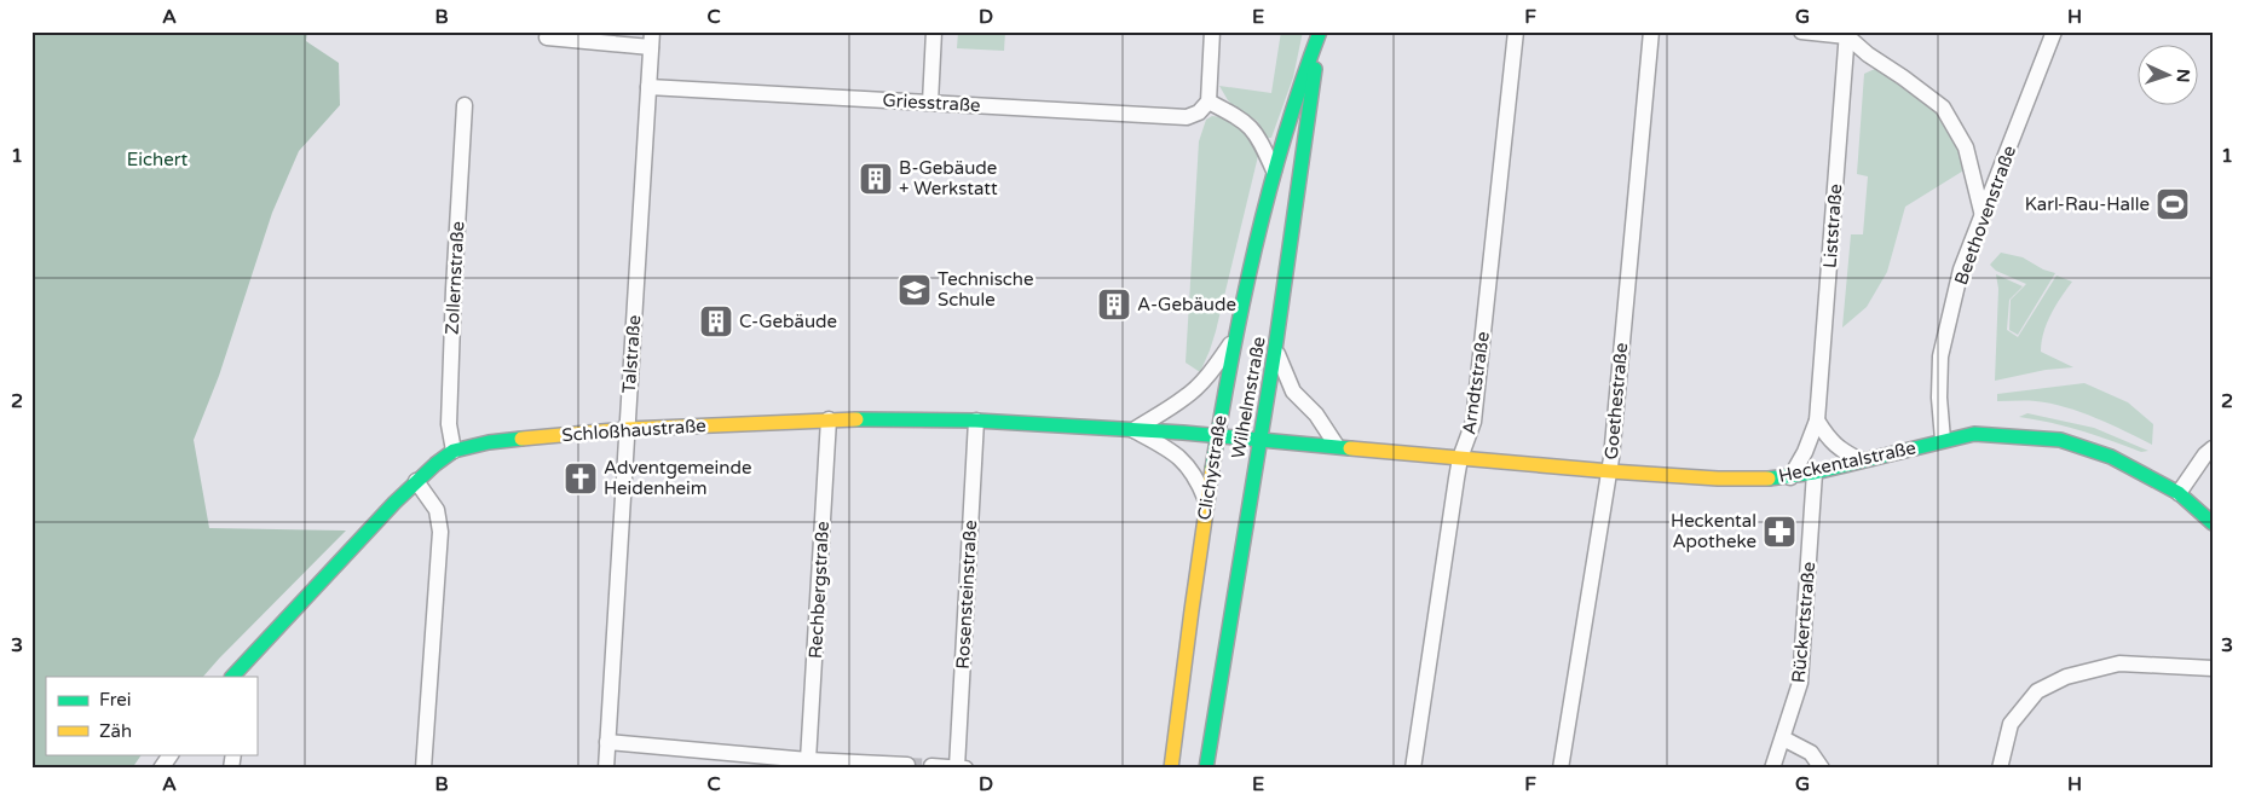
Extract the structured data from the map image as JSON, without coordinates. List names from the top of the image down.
{
  "streets": {
    "street": [
      "Griesstraße",
      "Beethovenstraße",
      "Liststraße",
      "Zollernstraße",
      "Talstraße",
      "Arndtstraße",
      "Wilhelmstraße",
      "Goethestraße",
      "Schloßhaustraße",
      "Heckentalstraße",
      "Clichystraße",
      "Rechbergstraße",
      "Rosensteinstraße",
      "Rückertstraße"
    ]
  },
  "crossings": [
    ["Griesstraße", "Talstraße"],
    ["Beethovenstraße", "Heckentalstraße"],
    ["Liststraße", "Heckentalstraße"],
    ["Zollernstraße", "Schloßhaustraße"],
    ["Talstraße", "Schloßhaustraße"],
    ["Arndtstraße", "Heckentalstraße"],
    ["Wilhelmstraße", "Schloßhaustraße"],
    ["Wilhelmstraße", "Heckentalstraße"],
    ["Wilhelmstraße", "Clichystraße"],
    ["Goethestraße", "Heckentalstraße"],
    ["Schloßhaustraße", "Heckentalstraße"],
    ["Schloßhaustraße", "Clichystraße"],
    ["Schloßhaustraße", "Rechbergstraße"],
    ["Schloßhaustraße", "Rosensteinstraße"],
    ["Heckentalstraße", "Rückertstraße"]
  ],
  "parks": ["Eichert"],
  "places": {
    "building": ["B-Gebäude + Werkstatt", "A-Gebäude", "C-Gebäude"],
    "sports": ["Karl-Rau-Halle"],
    "school or university": ["Technische Schule"],
    "church": ["Adventgemeinde Heidenheim"],
    "pharmacy": ["Heckental Apotheke"]
  },
  "legend": ["Frei", "Zäh"],
  "north": "right",
  "grid": {
    "columns": [
      "A",
      "B",
      "C",
      "D",
      "E",
      "F",
      "G",
      "H"
    ],
    "rows": ["1", "2", "3"]
  }
}
